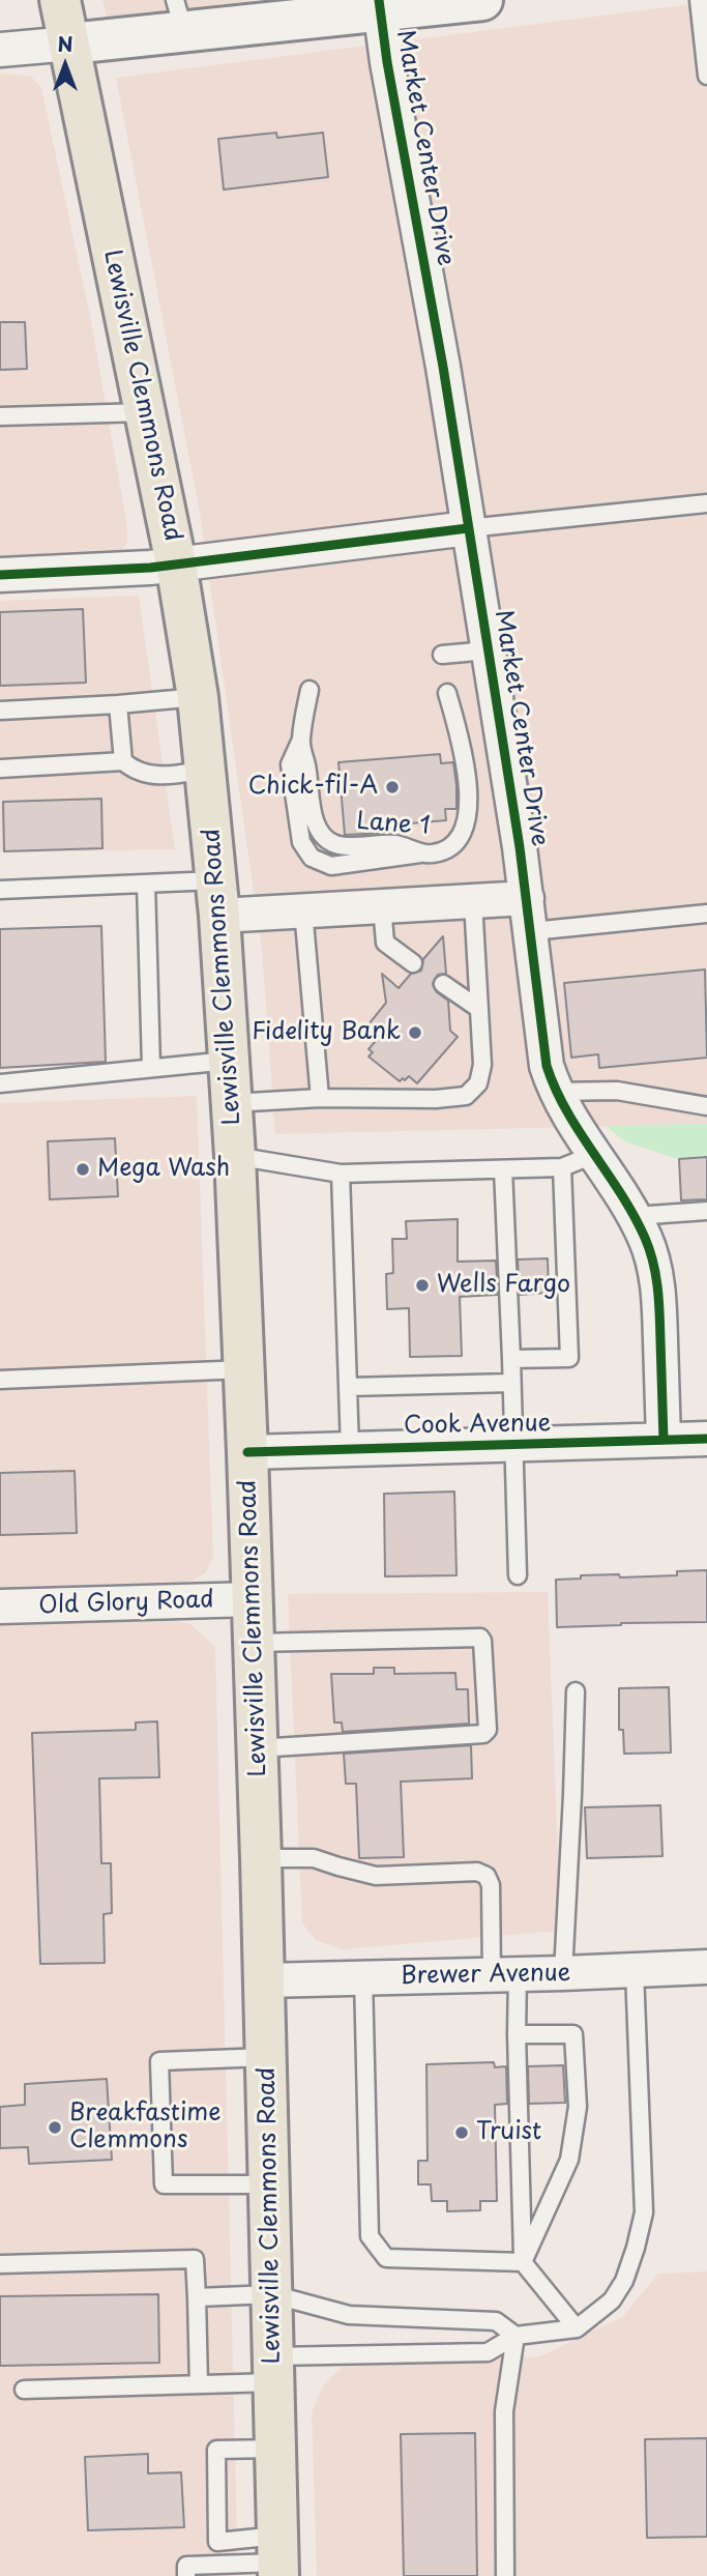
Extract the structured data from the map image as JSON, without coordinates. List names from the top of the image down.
{
  "streets": {
    "main road": ["Lewisville Clemmons Road"],
    "street": [
      "Market Center Drive",
      "Cook Avenue",
      "Old Glory Road",
      "Brewer Avenue"
    ],
    "lane": ["Lane 1"]
  },
  "crossings": [
    ["Market Center Drive", "Cook Avenue"],
    ["Lewisville Clemmons Road", "Cook Avenue"],
    ["Lewisville Clemmons Road", "Old Glory Road"],
    ["Lewisville Clemmons Road", "Brewer Avenue"]
  ],
  "places": [
    "Chick-fil-A",
    "Fidelity Bank",
    "Mega Wash",
    "Wells Fargo",
    "Breakfastime Clemmons",
    "Truist"
  ],
  "north": "top"
}
